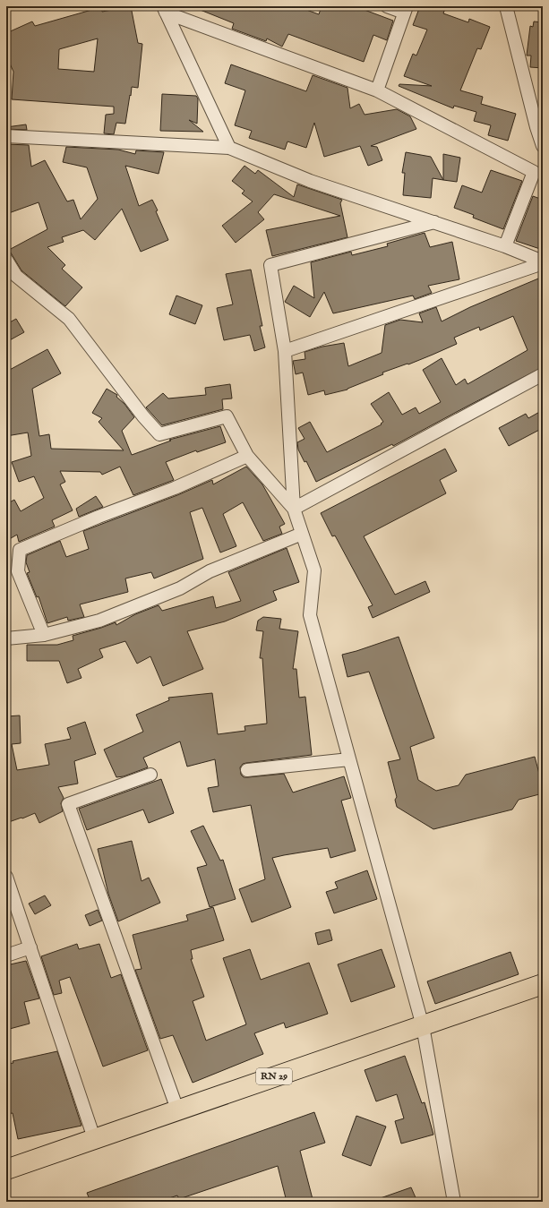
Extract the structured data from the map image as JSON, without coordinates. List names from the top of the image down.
{
  "streets": {
    "main road": ["RN 29"]
  }
}
